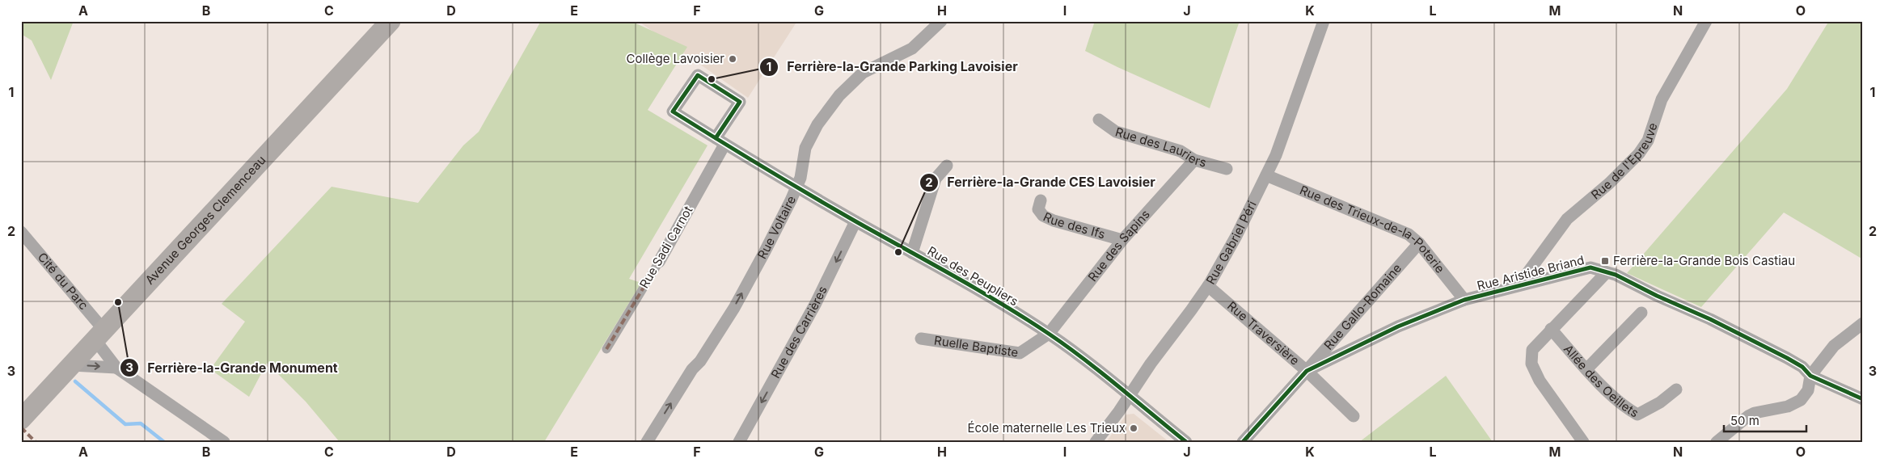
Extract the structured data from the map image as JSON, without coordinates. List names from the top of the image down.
{
  "streets": {
    "main road": ["Avenue Georges Clemenceau"],
    "street": [
      "Rue des Lauriers",
      "Rue de l'Epreuve",
      "Rue des Ifs",
      "Rue Voltaire",
      "Rue des Trieux-de-la-Poterie",
      "Rue Gabriel Péri",
      "Rue des Sapins",
      "Rue Sadi Carnot",
      "Rue Aristide Briand",
      "Rue des Peupliers",
      "Cité du Parc",
      "Rue Gallo-Romaine",
      "Rue des Carrières",
      "Rue Traversière",
      "Ruelle Baptiste",
      "Allée des Oeillets"
    ]
  },
  "crossings": [
    ["Rue des Lauriers", "Rue des Sapins"],
    ["Rue de l'Epreuve", "Rue Aristide Briand"],
    ["Avenue Georges Clemenceau", "Cité du Parc"],
    ["Rue des Ifs", "Rue des Sapins"],
    ["Rue Voltaire", "Rue des Peupliers"],
    ["Rue des Trieux-de-la-Poterie", "Rue Gabriel Péri"],
    ["Rue des Trieux-de-la-Poterie", "Rue Aristide Briand"],
    ["Rue des Trieux-de-la-Poterie", "Rue Gallo-Romaine"],
    ["Rue Gabriel Péri", "Rue des Peupliers"],
    ["Rue Gabriel Péri", "Rue Traversière"],
    ["Rue des Sapins", "Rue des Peupliers"],
    ["Rue des Sapins", "Ruelle Baptiste"],
    ["Rue Sadi Carnot", "Rue des Peupliers"],
    ["Rue Aristide Briand", "Rue Gallo-Romaine"],
    ["Rue Aristide Briand", "Rue Traversière"],
    ["Rue des Peupliers", "Rue des Carrières"],
    ["Rue des Peupliers", "Ruelle Baptiste"],
    ["Rue Gallo-Romaine", "Rue Traversière"]
  ],
  "one_way": ["Rue Voltaire", "Rue des Carrières"],
  "places": {
    "other": [
      "Collège Lavoisier",
      "Ferrière-la-Grande Parking Lavoisier",
      "Ferrière-la-Grande CES Lavoisier",
      "Ferrière-la-Grande Monument",
      "École maternelle Les Trieux"
    ],
    "transit": ["Ferrière-la-Grande Bois Castiau"]
  },
  "scale_bar": "50 m",
  "grid": {
    "columns": [
      "A",
      "B",
      "C",
      "D",
      "E",
      "F",
      "G",
      "H",
      "I",
      "J",
      "K",
      "L",
      "M",
      "N",
      "O"
    ],
    "rows": ["1", "2", "3"]
  }
}
